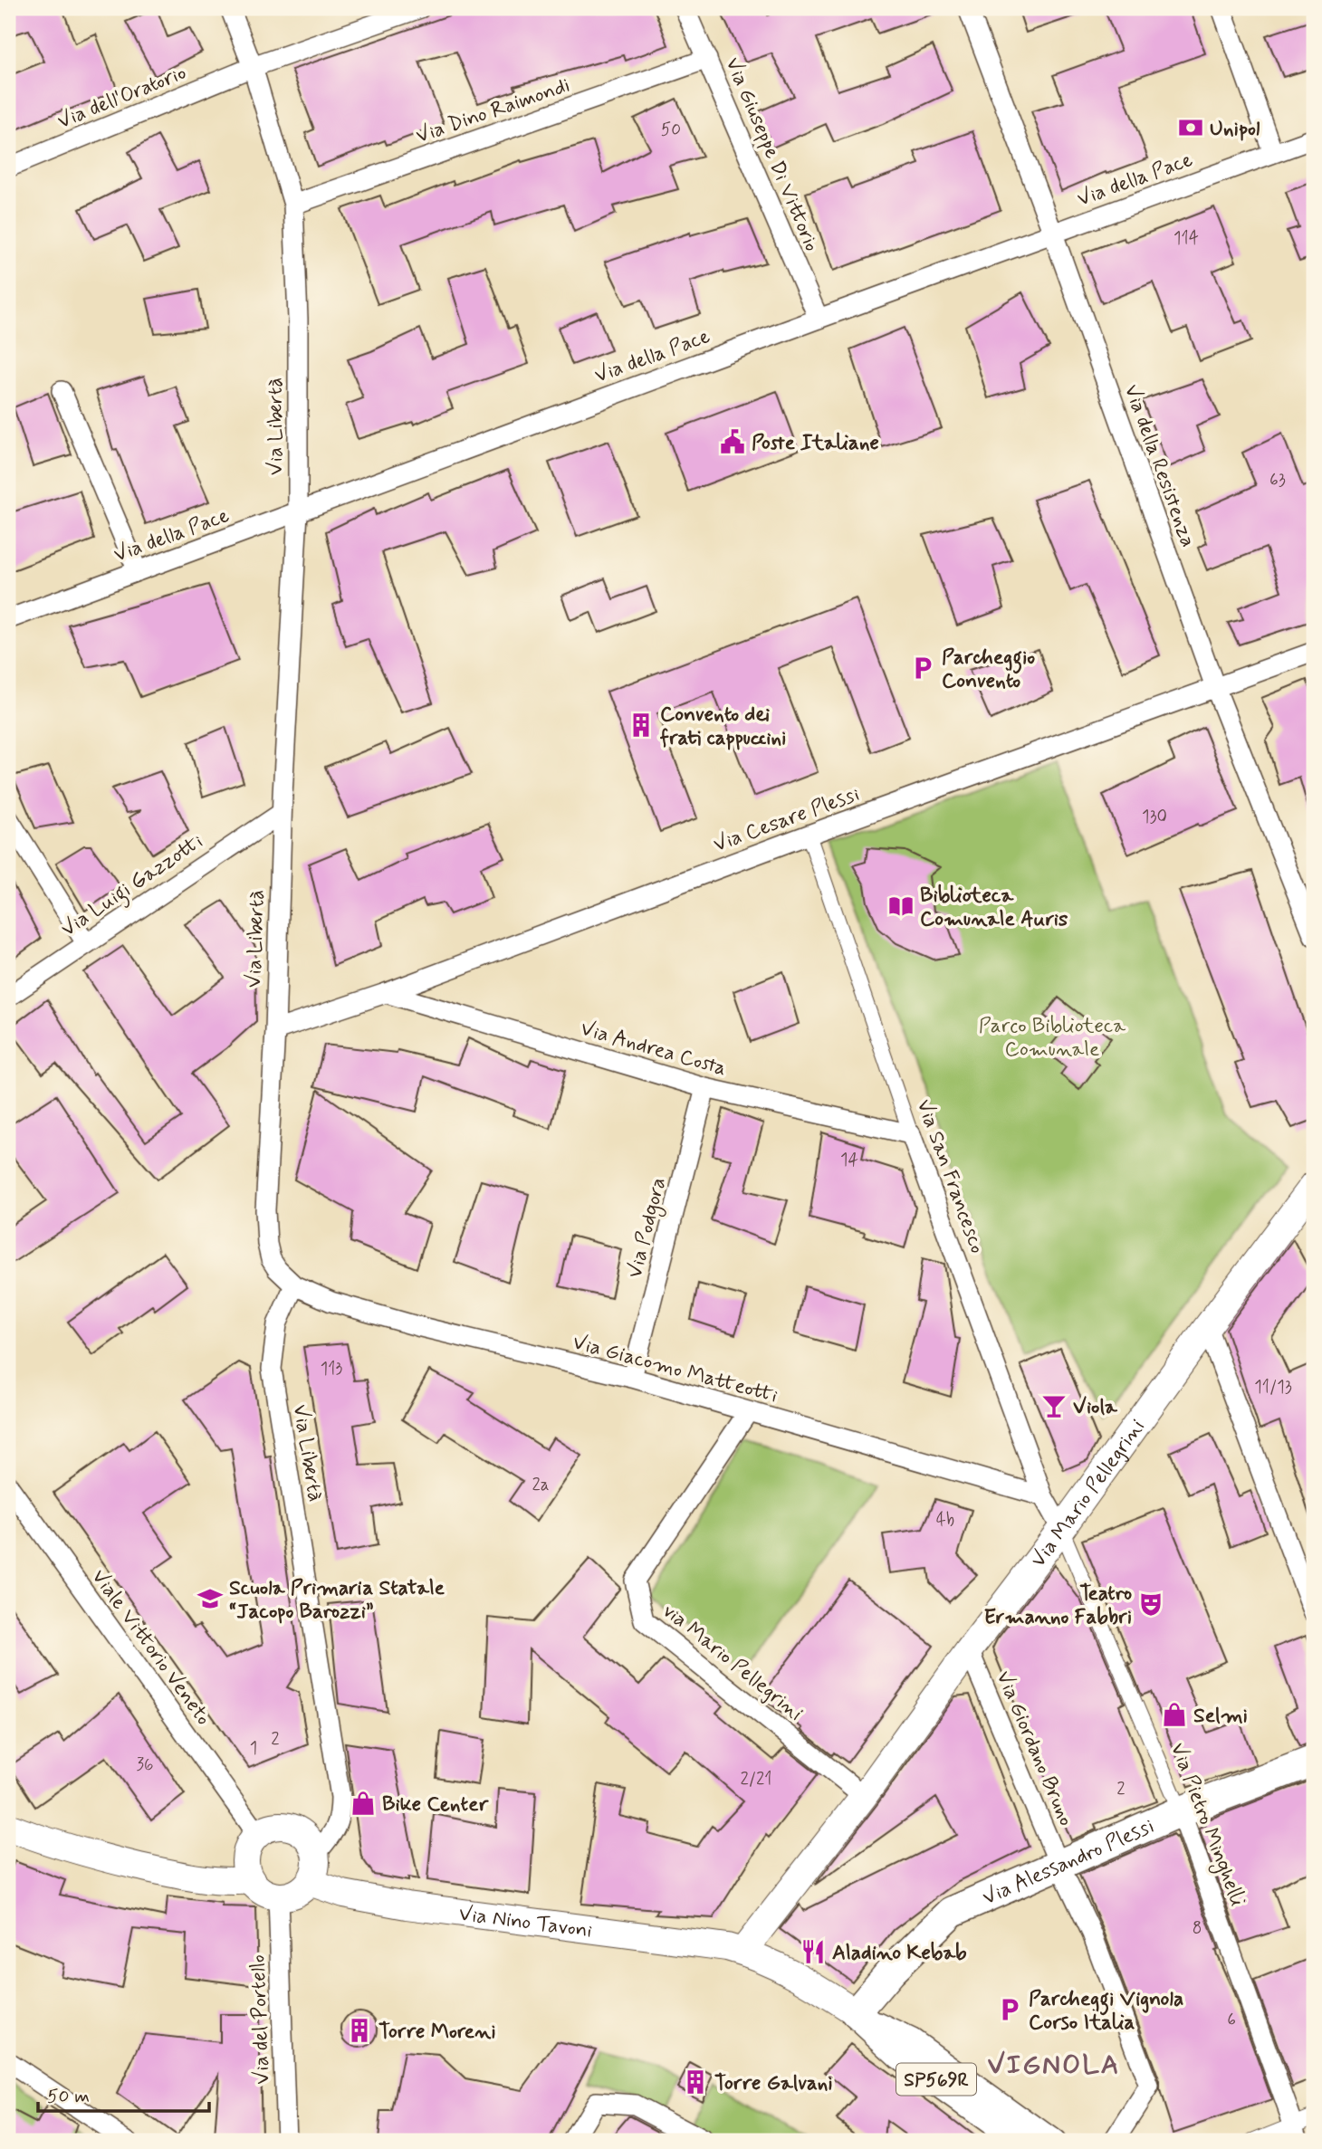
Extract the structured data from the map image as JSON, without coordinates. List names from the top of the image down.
{
  "streets": {
    "main road": [
      "Via Mario Pellegrini",
      "Via Alessandro Plessi",
      "Via Nino Tavoni",
      "SP569R"
    ],
    "street": [
      "Via dell'Oratorio",
      "Via Dino Raimondi",
      "Via Giuseppe Di Vittorio",
      "Via della Pace",
      "Via Libertà",
      "Via della Resistenza",
      "Via Cesare Plessi",
      "Via Luigi Gazzotti",
      "Via Andrea Costa",
      "Via San Francesco",
      "Via Podgora",
      "Via Giacomo Matteotti",
      "Viale Vittorio Veneto",
      "via Mario Pellegrini",
      "Via Giordano Bruno",
      "Via Pietro Minghelli",
      "Via del Portello"
    ]
  },
  "crossings": [
    ["Via dell'Oratorio", "Via Libertà"],
    ["Via Dino Raimondi", "Via Giuseppe Di Vittorio"],
    ["Via Dino Raimondi", "Via Libertà"],
    ["Via Giuseppe Di Vittorio", "Via della Pace"],
    ["Via della Pace", "Via Libertà"],
    ["Via della Pace", "Via della Resistenza"],
    ["Via Libertà", "Via Cesare Plessi"],
    ["Via Libertà", "Via Luigi Gazzotti"],
    ["Via Libertà", "Via Giacomo Matteotti"],
    ["Via Libertà", "Viale Vittorio Veneto"],
    ["Via Libertà", "Via Nino Tavoni"],
    ["Via Libertà", "Via del Portello"],
    ["Via della Resistenza", "Via Cesare Plessi"],
    ["Via Cesare Plessi", "Via Andrea Costa"],
    ["Via Cesare Plessi", "Via San Francesco"],
    ["Via Andrea Costa", "Via San Francesco"],
    ["Via Andrea Costa", "Via Podgora"],
    ["Via San Francesco", "Via Giacomo Matteotti"],
    ["Via San Francesco", "Via Mario Pellegrini"],
    ["Via San Francesco", "Via Pietro Minghelli"],
    ["Via Podgora", "Via Giacomo Matteotti"],
    ["Via Giacomo Matteotti", "via Mario Pellegrini"],
    ["Via Mario Pellegrini", "via Mario Pellegrini"],
    ["Via Mario Pellegrini", "Via Giordano Bruno"],
    ["Via Mario Pellegrini", "Via Pietro Minghelli"],
    ["Via Mario Pellegrini", "Via Nino Tavoni"],
    ["Via Mario Pellegrini", "SP569R"],
    ["Viale Vittorio Veneto", "Via Nino Tavoni"],
    ["Viale Vittorio Veneto", "Via del Portello"],
    ["Via Giordano Bruno", "Via Alessandro Plessi"],
    ["Via Pietro Minghelli", "Via Alessandro Plessi"],
    ["Via Alessandro Plessi", "SP569R"],
    ["Via Nino Tavoni", "Via del Portello"],
    ["Via Nino Tavoni", "SP569R"]
  ],
  "districts": ["VIGNOLA"],
  "parks": ["Parco Biblioteca Comunale"],
  "places": {
    "bank": ["Unipol"],
    "public building": ["Poste Italiane"],
    "parking": ["Parcheggio Convento", "Parcheggi Vignola Corso Italia"],
    "building": ["Convento dei frati cappuccini", "Torre Moreni", "Torre Galvani"],
    "library": ["Biblioteca Comunale Auris"],
    "bar": ["Viola"],
    "school or university": ["Scuola Primaria Statale “Jacopo Barozzi”"],
    "theatre": ["Teatro Ermanno Fabbri"],
    "shop": ["Selmi", "Bike Center"],
    "restaurant": ["Aladino Kebab"]
  },
  "house_numbers": [
    "50",
    "114",
    "63",
    "130",
    "14",
    "113",
    "11/13",
    "2a",
    "4b",
    "2",
    "1",
    "36",
    "2/21",
    "2",
    "8",
    "6"
  ],
  "scale_bar": "50 m"
}
